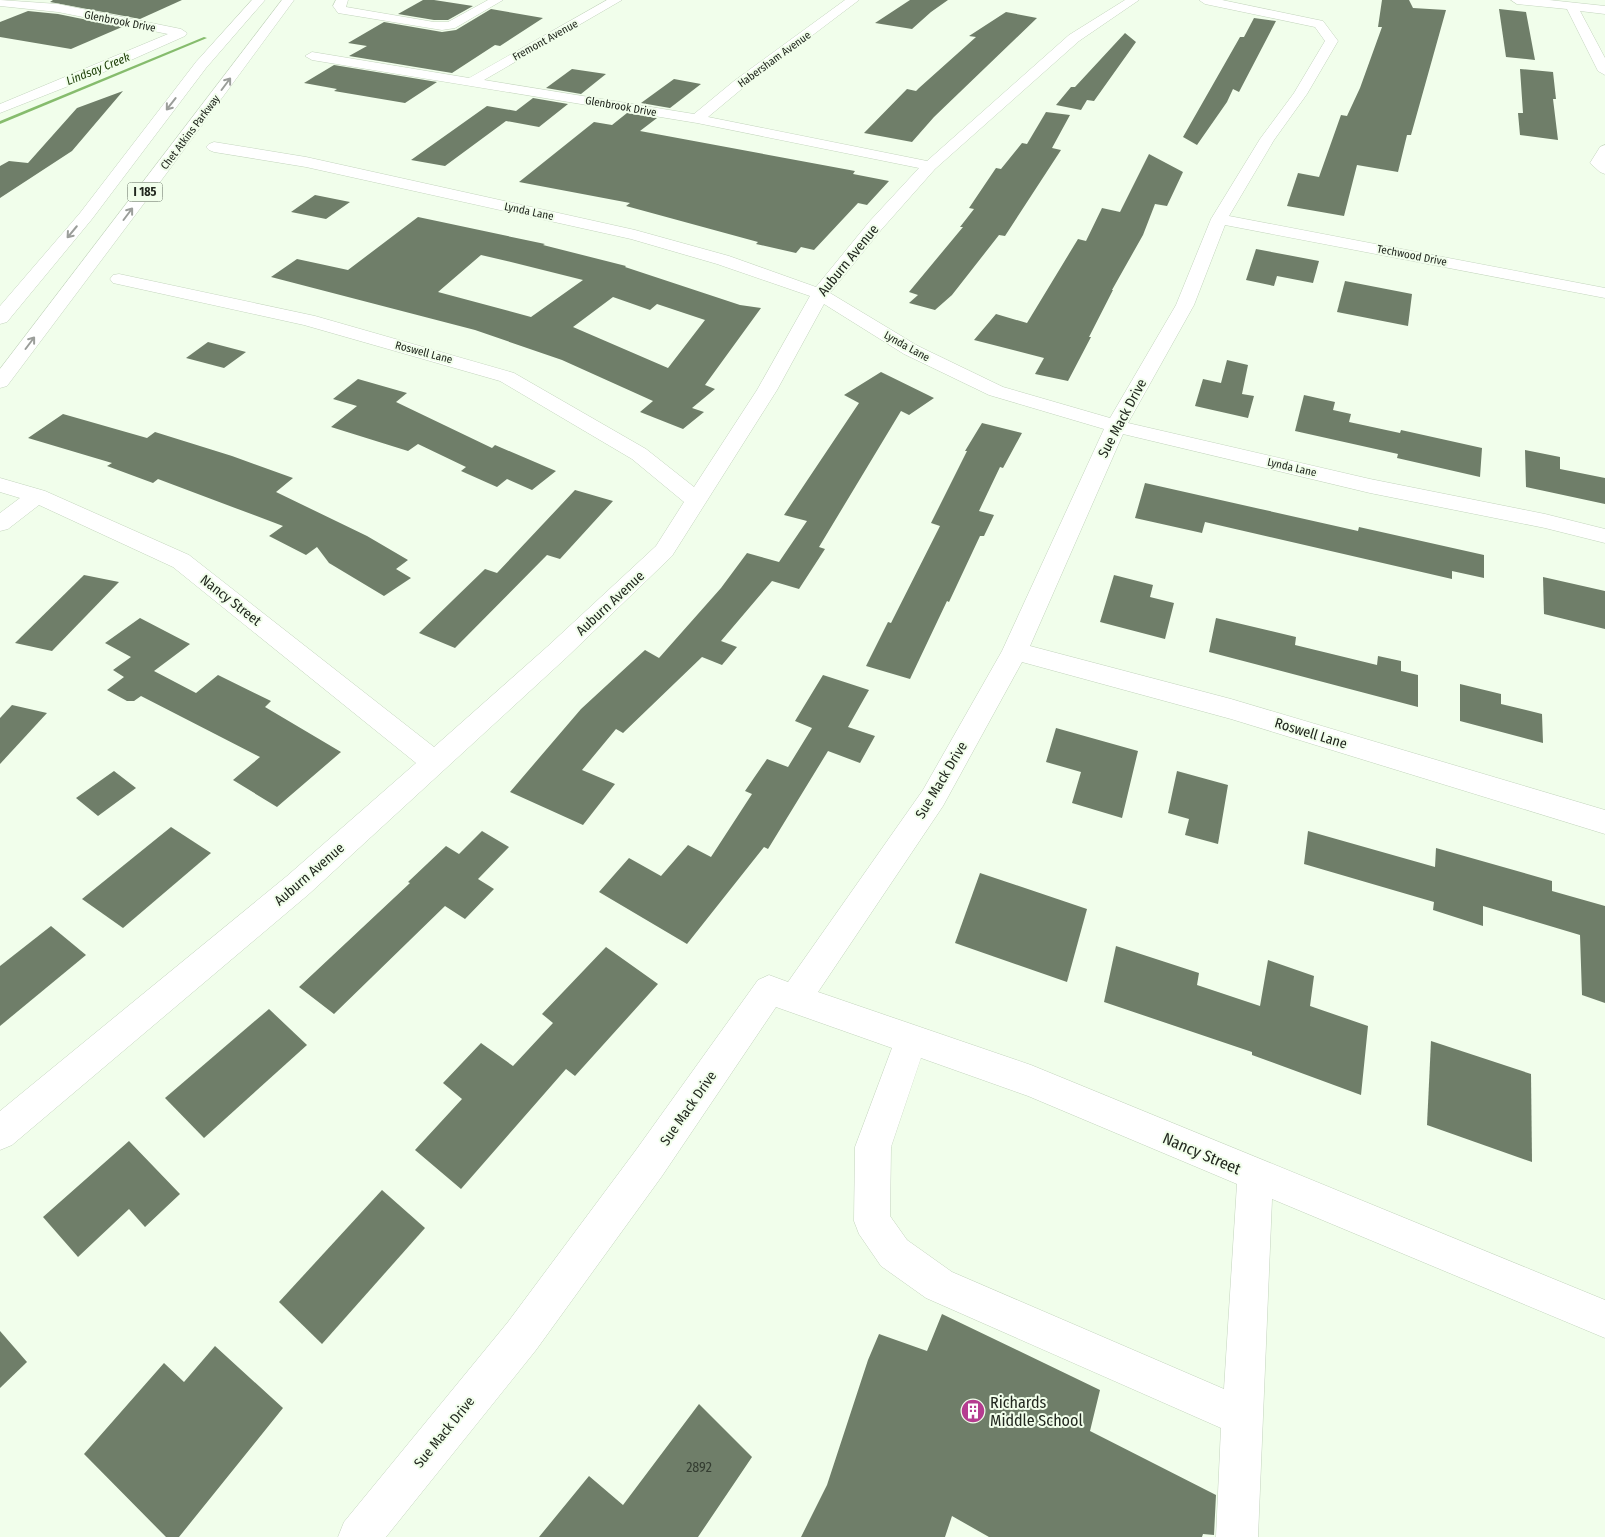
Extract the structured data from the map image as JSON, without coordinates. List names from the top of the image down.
{
  "streets": {
    "main road": [
      "Glenbrook Drive",
      "Fremont Avenue",
      "Habersham Avenue",
      "Chet Atkins Parkway",
      "I 185",
      "Lynda Lane",
      "Techwood Drive",
      "Auburn Avenue",
      "Roswell Lane",
      "Sue Mack Drive",
      "Nancy Street"
    ]
  },
  "crossings": [
    ["Glenbrook Drive", "Fremont Avenue"],
    ["Glenbrook Drive", "Habersham Avenue"],
    ["Glenbrook Drive", "Auburn Avenue"],
    ["Lynda Lane", "Auburn Avenue"],
    ["Lynda Lane", "Sue Mack Drive"],
    ["Techwood Drive", "Sue Mack Drive"],
    ["Auburn Avenue", "Roswell Lane"],
    ["Auburn Avenue", "Nancy Street"],
    ["Roswell Lane", "Sue Mack Drive"],
    ["Sue Mack Drive", "Nancy Street"]
  ],
  "water": ["Lindsay Creek"],
  "places": {
    "building": ["Richards Middle School"]
  },
  "house_numbers": ["2892"]
}
